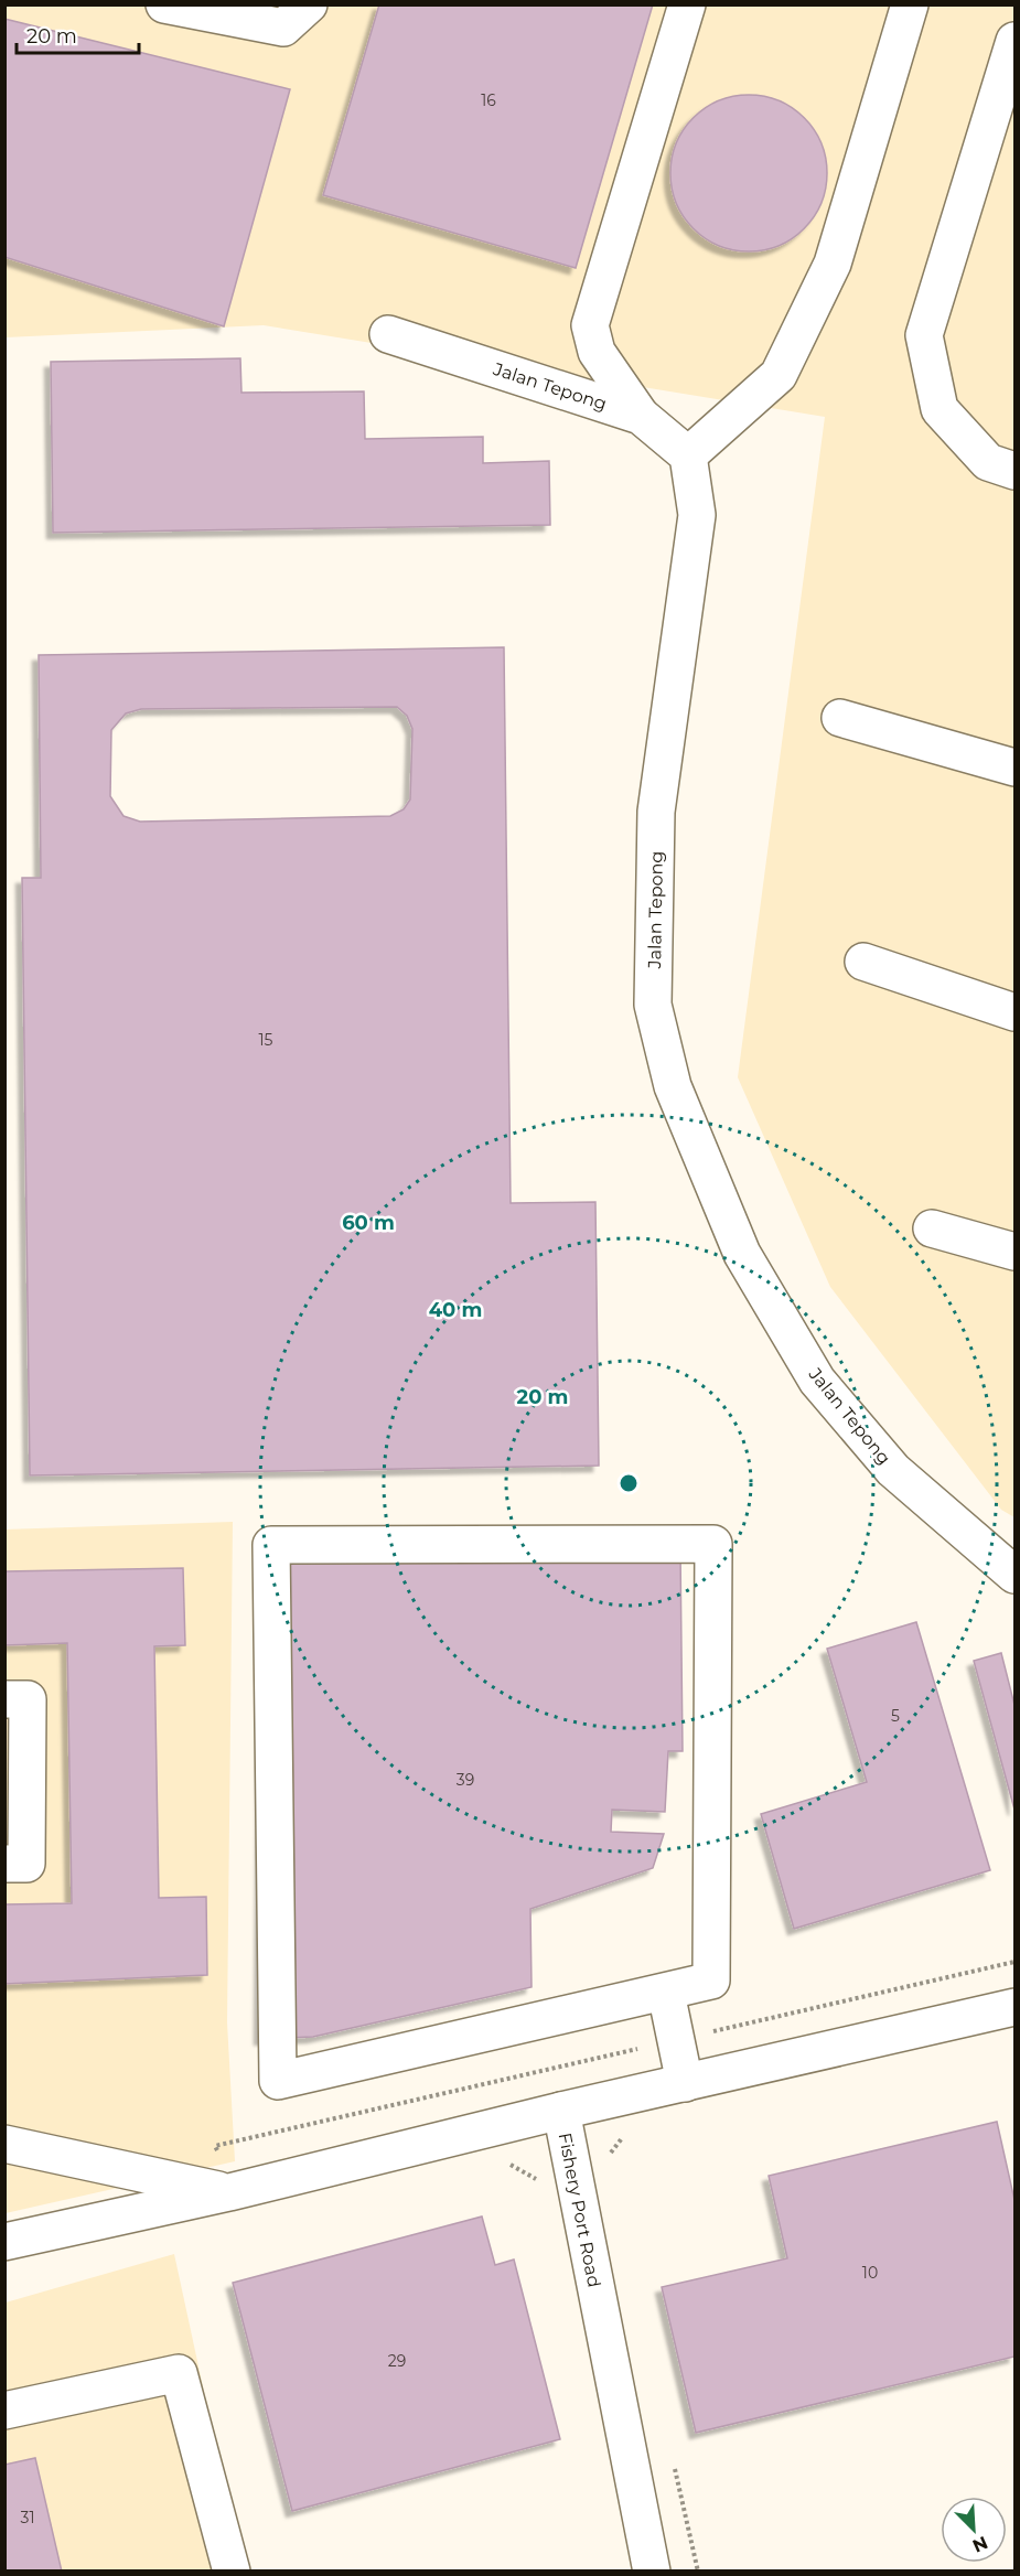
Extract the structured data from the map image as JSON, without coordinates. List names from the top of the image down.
{
  "streets": {
    "street": ["Jalan Tepong", "Fishery Port Road"]
  },
  "house_numbers": [
    "16",
    "15",
    "5",
    "39",
    "10",
    "29",
    "31"
  ],
  "scale_bar": "20 m",
  "north": "bottom right",
  "rings": ["60 m", "40 m", "20 m"]
}
